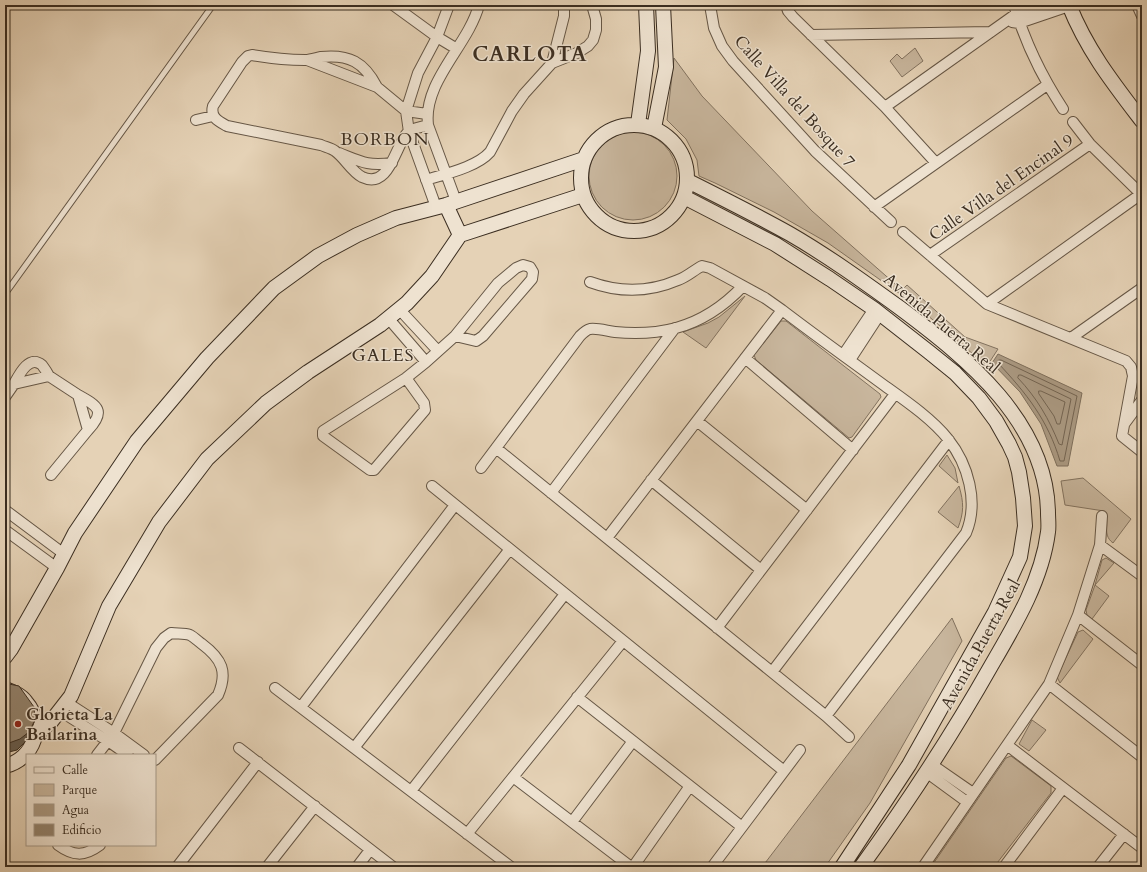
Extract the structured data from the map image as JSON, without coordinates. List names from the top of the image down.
{
  "streets": {
    "main road": ["Avenida Puerta Real"],
    "street": ["Calle Villa del Bosque 7", "Calle Villa del Encinal 9"]
  },
  "districts": ["CARLOTA", "BORBON", "GALES"],
  "places": ["Glorieta La Bailarina"],
  "legend": [
    "Calle",
    "Parque",
    "Agua",
    "Edificio"
  ]
}
